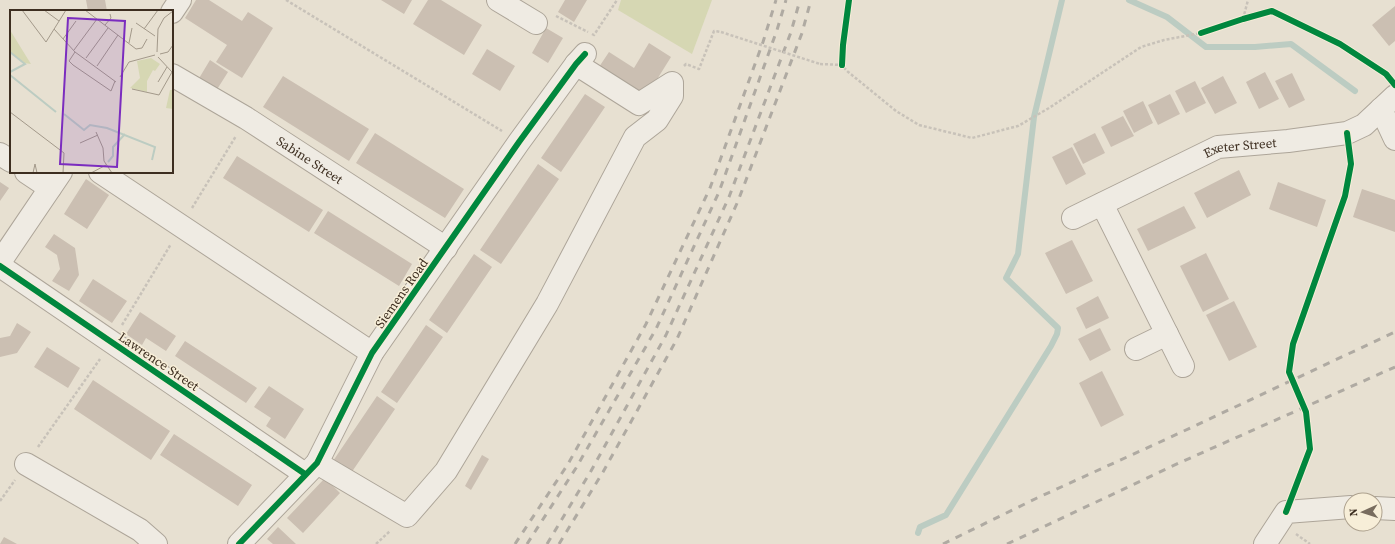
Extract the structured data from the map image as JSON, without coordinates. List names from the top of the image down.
{
  "streets": {
    "street": [
      "Exeter Street",
      "Sabine Street",
      "Siemens Road",
      "Lawrence Street"
    ]
  },
  "crossings": [
    ["Sabine Street", "Siemens Road"],
    ["Siemens Road", "Lawrence Street"]
  ],
  "north": "left"
}
